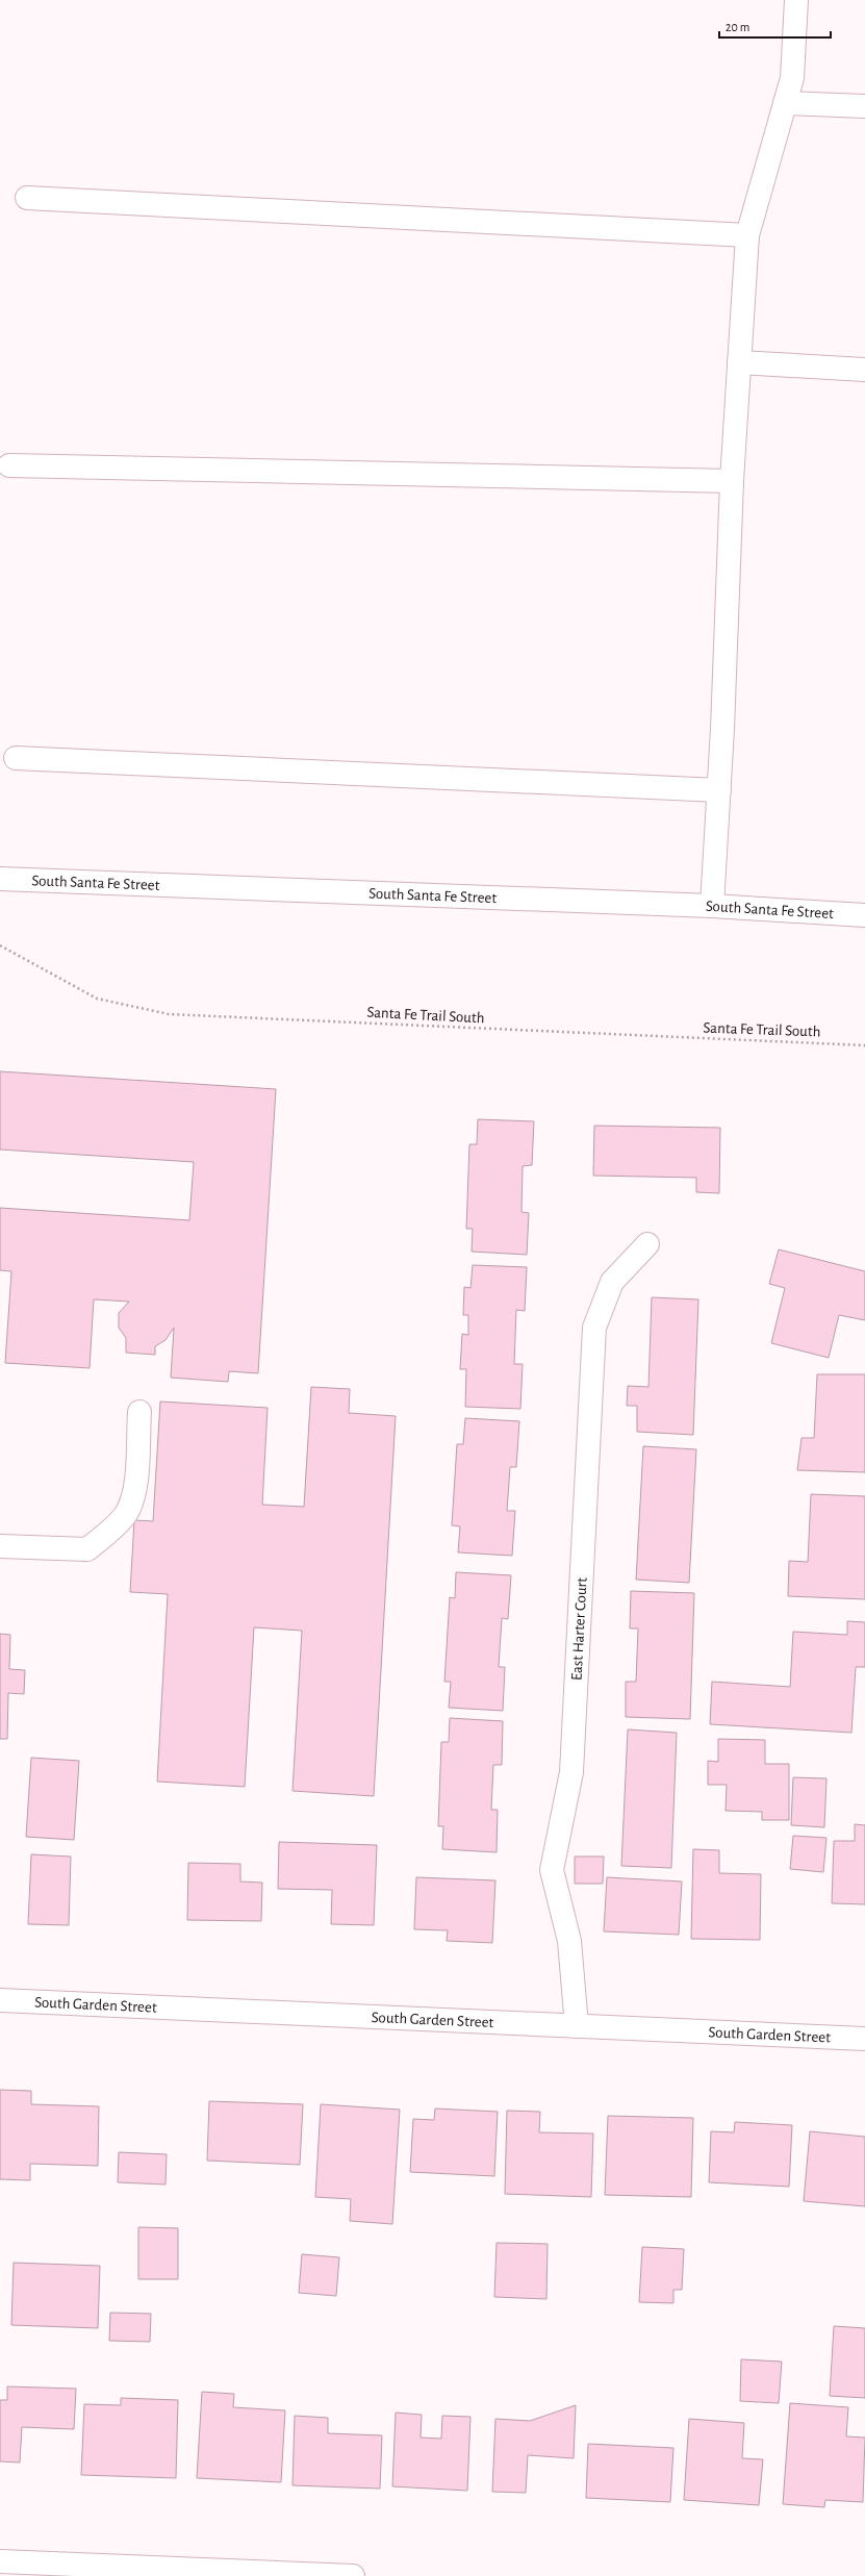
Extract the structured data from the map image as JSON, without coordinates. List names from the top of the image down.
{
  "streets": {
    "street": ["South Santa Fe Street", "East Harter Court", "South Garden Street"],
    "path": ["Santa Fe Trail South"]
  },
  "crossings": [
    ["East Harter Court", "South Garden Street"]
  ],
  "scale_bar": "20 m"
}
